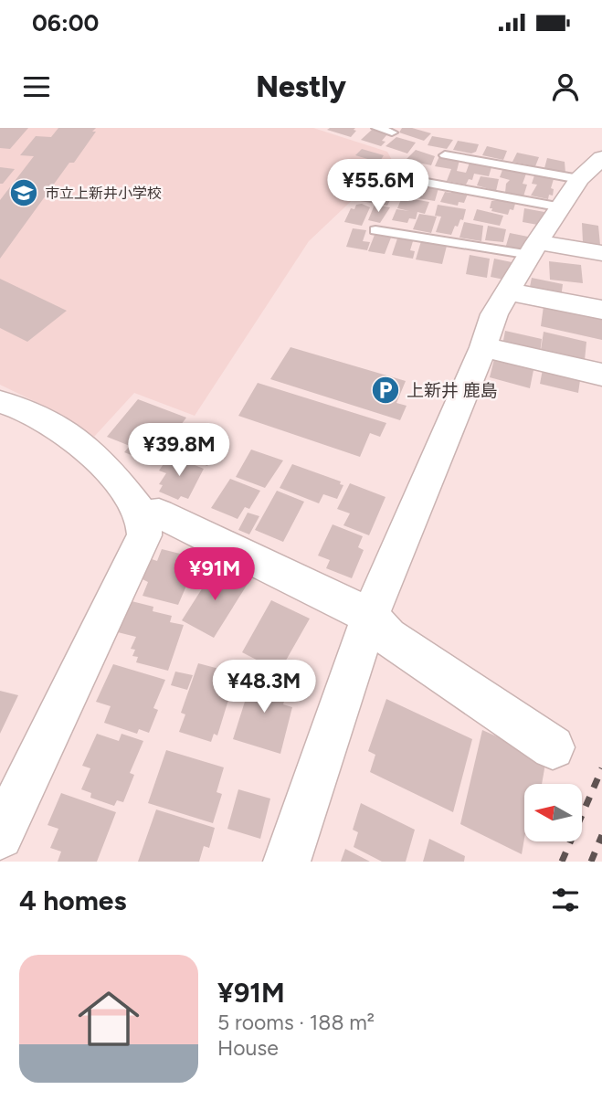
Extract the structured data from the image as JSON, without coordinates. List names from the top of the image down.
{
  "places": {
    "school or university": ["市立上新井小学校"],
    "parking": ["上新井 鹿島"]
  },
  "north": "left",
  "page": {
    "status": "06:00",
    "header": "Nestly",
    "price": [
      "¥55.6M",
      "¥39.8M",
      "¥91M",
      "¥48.3M"
    ],
    "heading": "4 homes",
    "list": [
      {
        "name": "¥91M",
        "note": "5 rooms · 188 m² · House"
      }
    ]
  }
}
